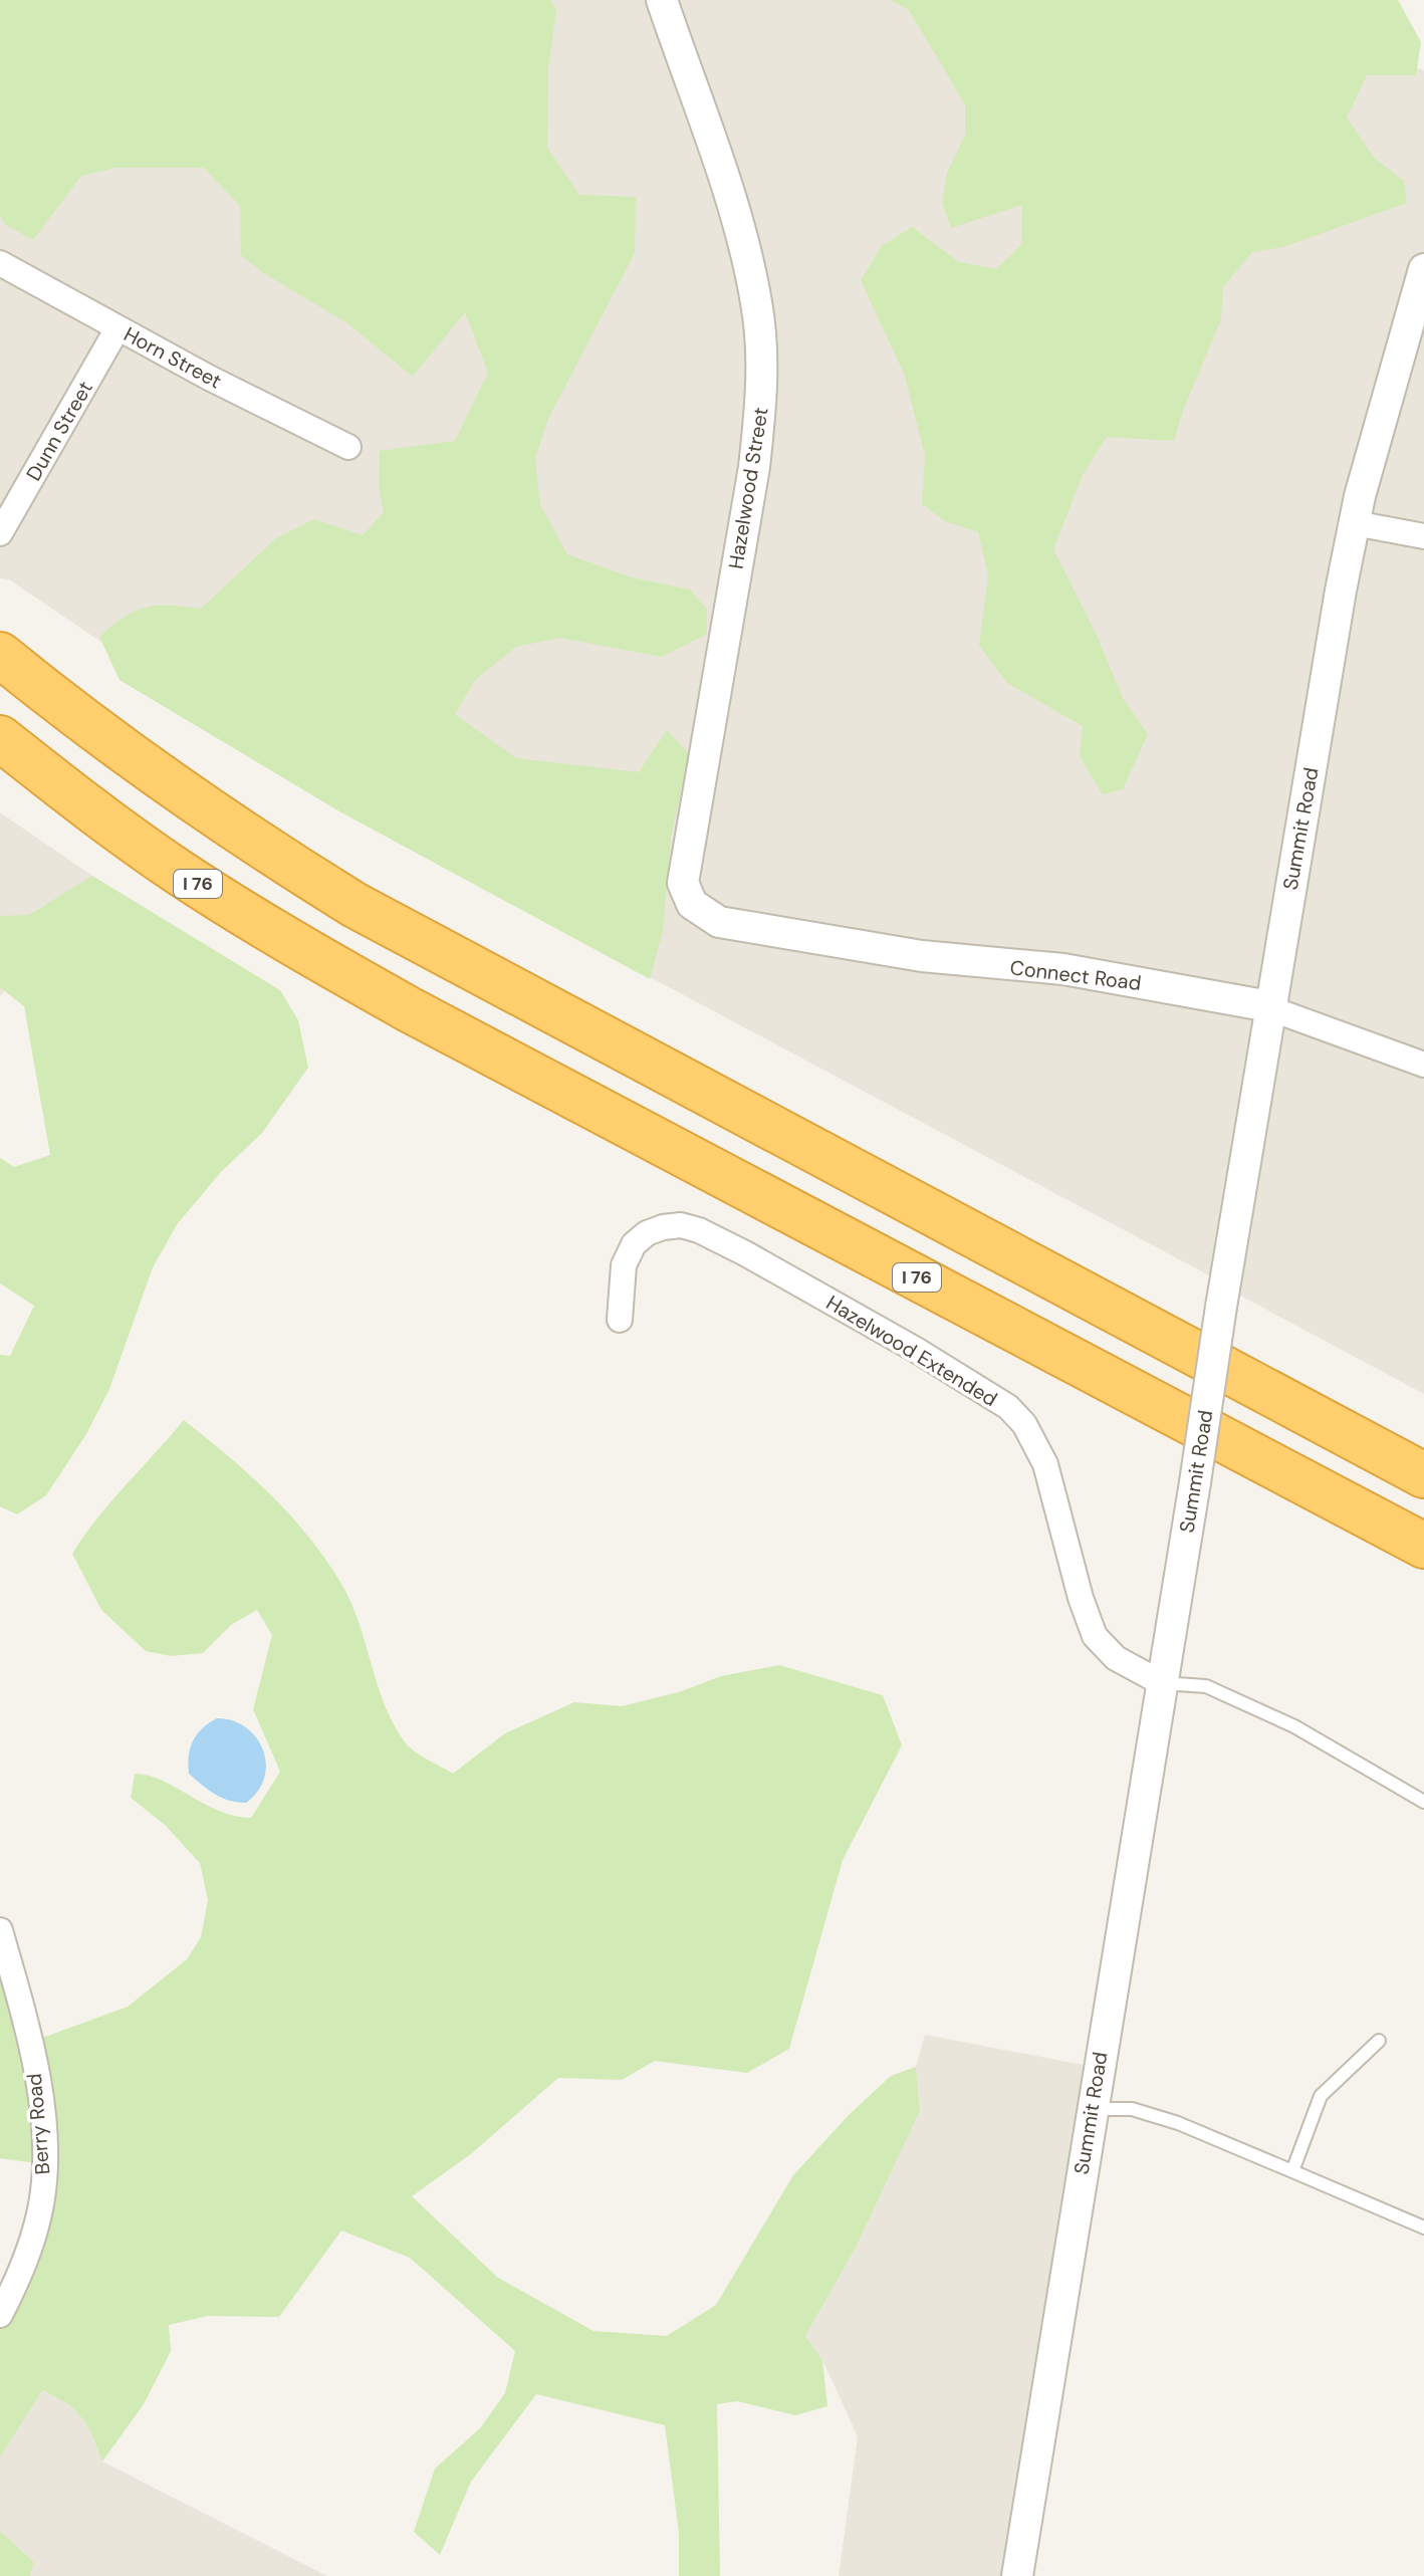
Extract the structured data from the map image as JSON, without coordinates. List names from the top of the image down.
{
  "streets": {
    "highway": ["I 76"],
    "street": [
      "Horn Street",
      "Dunn Street",
      "Hazelwood Street",
      "Summit Road",
      "Connect Road",
      "Hazelwood Extended",
      "Berry Road"
    ]
  },
  "crossings": [
    ["Horn Street", "Dunn Street"],
    ["Hazelwood Street", "Connect Road"],
    ["Summit Road", "Connect Road"],
    ["Summit Road", "Hazelwood Extended"]
  ]
}
